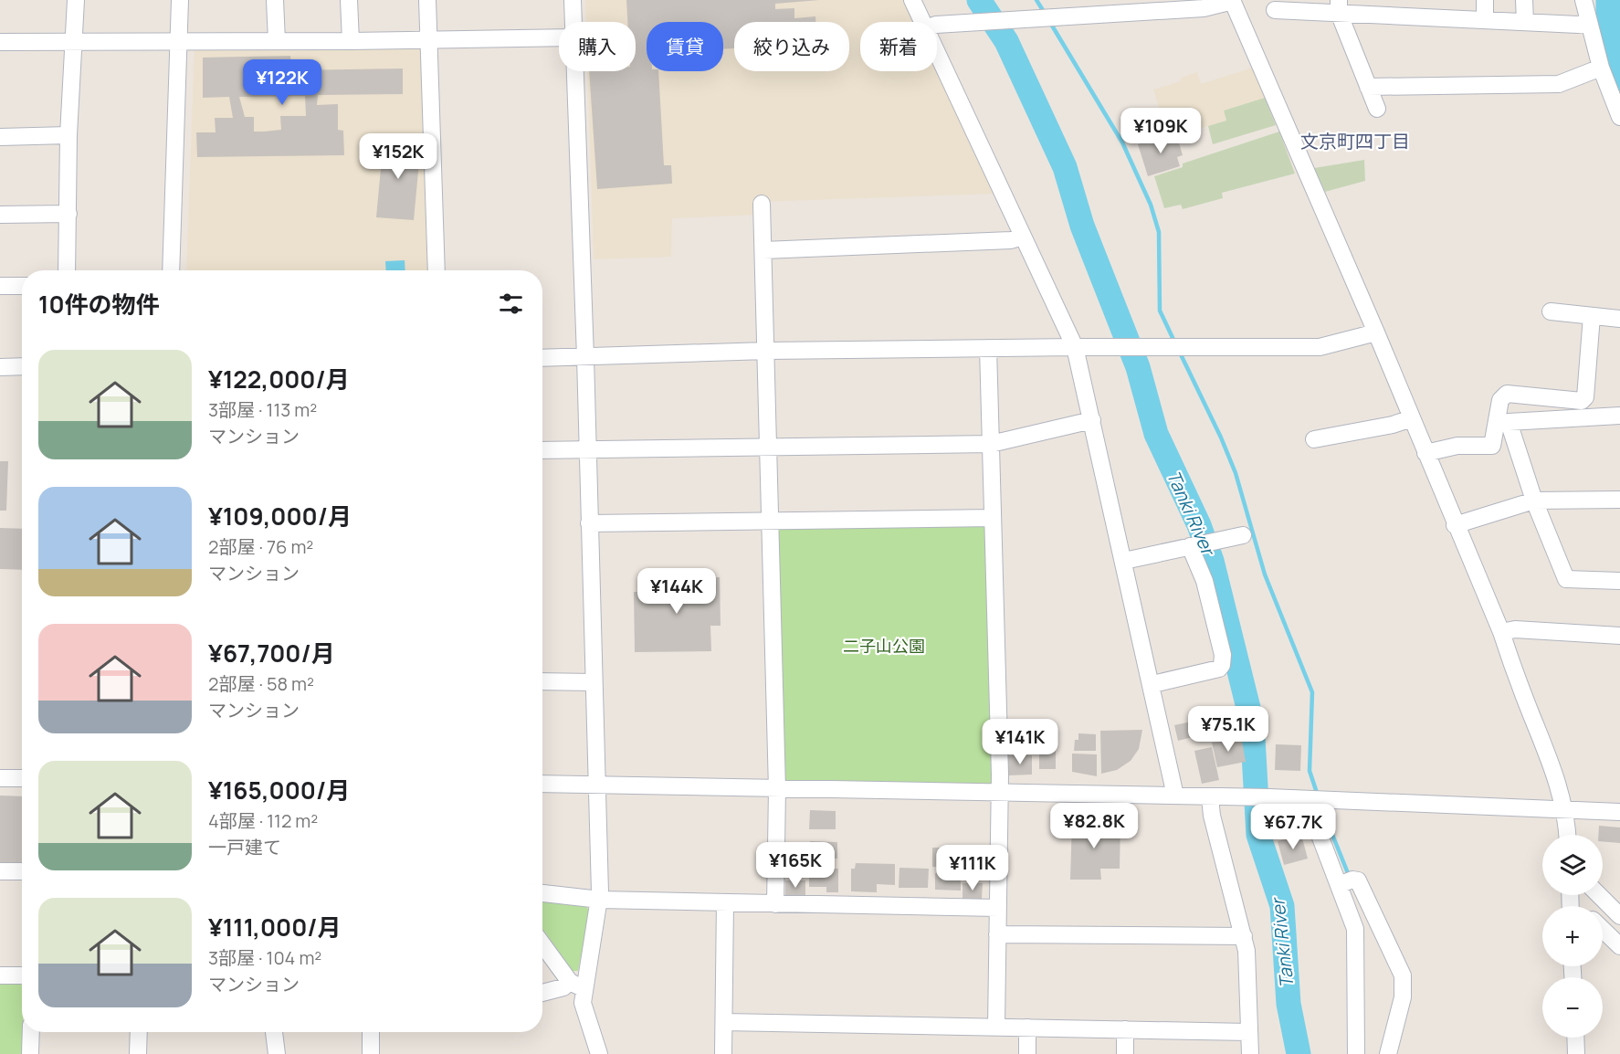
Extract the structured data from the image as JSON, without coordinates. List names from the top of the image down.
{
  "districts": ["文京町四丁目"],
  "water": ["Tanki River"],
  "parks": ["二子山公園"],
  "page": {
    "chip": [
      "購入",
      "賃貸",
      "絞り込み",
      "新着"
    ],
    "price": [
      "¥122K",
      "¥109K",
      "¥152K",
      "¥144K",
      "¥75.1K",
      "¥141K",
      "¥82.8K",
      "¥67.7K",
      "¥165K",
      "¥111K"
    ],
    "heading": "10件の物件",
    "list": [
      {
        "name": "¥122,000/月",
        "note": "3部屋 · 113 m² · マンション"
      },
      {
        "name": "¥109,000/月",
        "note": "2部屋 · 76 m² · マンション"
      },
      {
        "name": "¥67,700/月",
        "note": "2部屋 · 58 m² · マンション"
      },
      {
        "name": "¥165,000/月",
        "note": "4部屋 · 112 m² · 一戸建て"
      },
      {
        "name": "¥111,000/月",
        "note": "3部屋 · 104 m² · マンション"
      }
    ],
    "map_buttons": ["+", "−"]
  }
}
